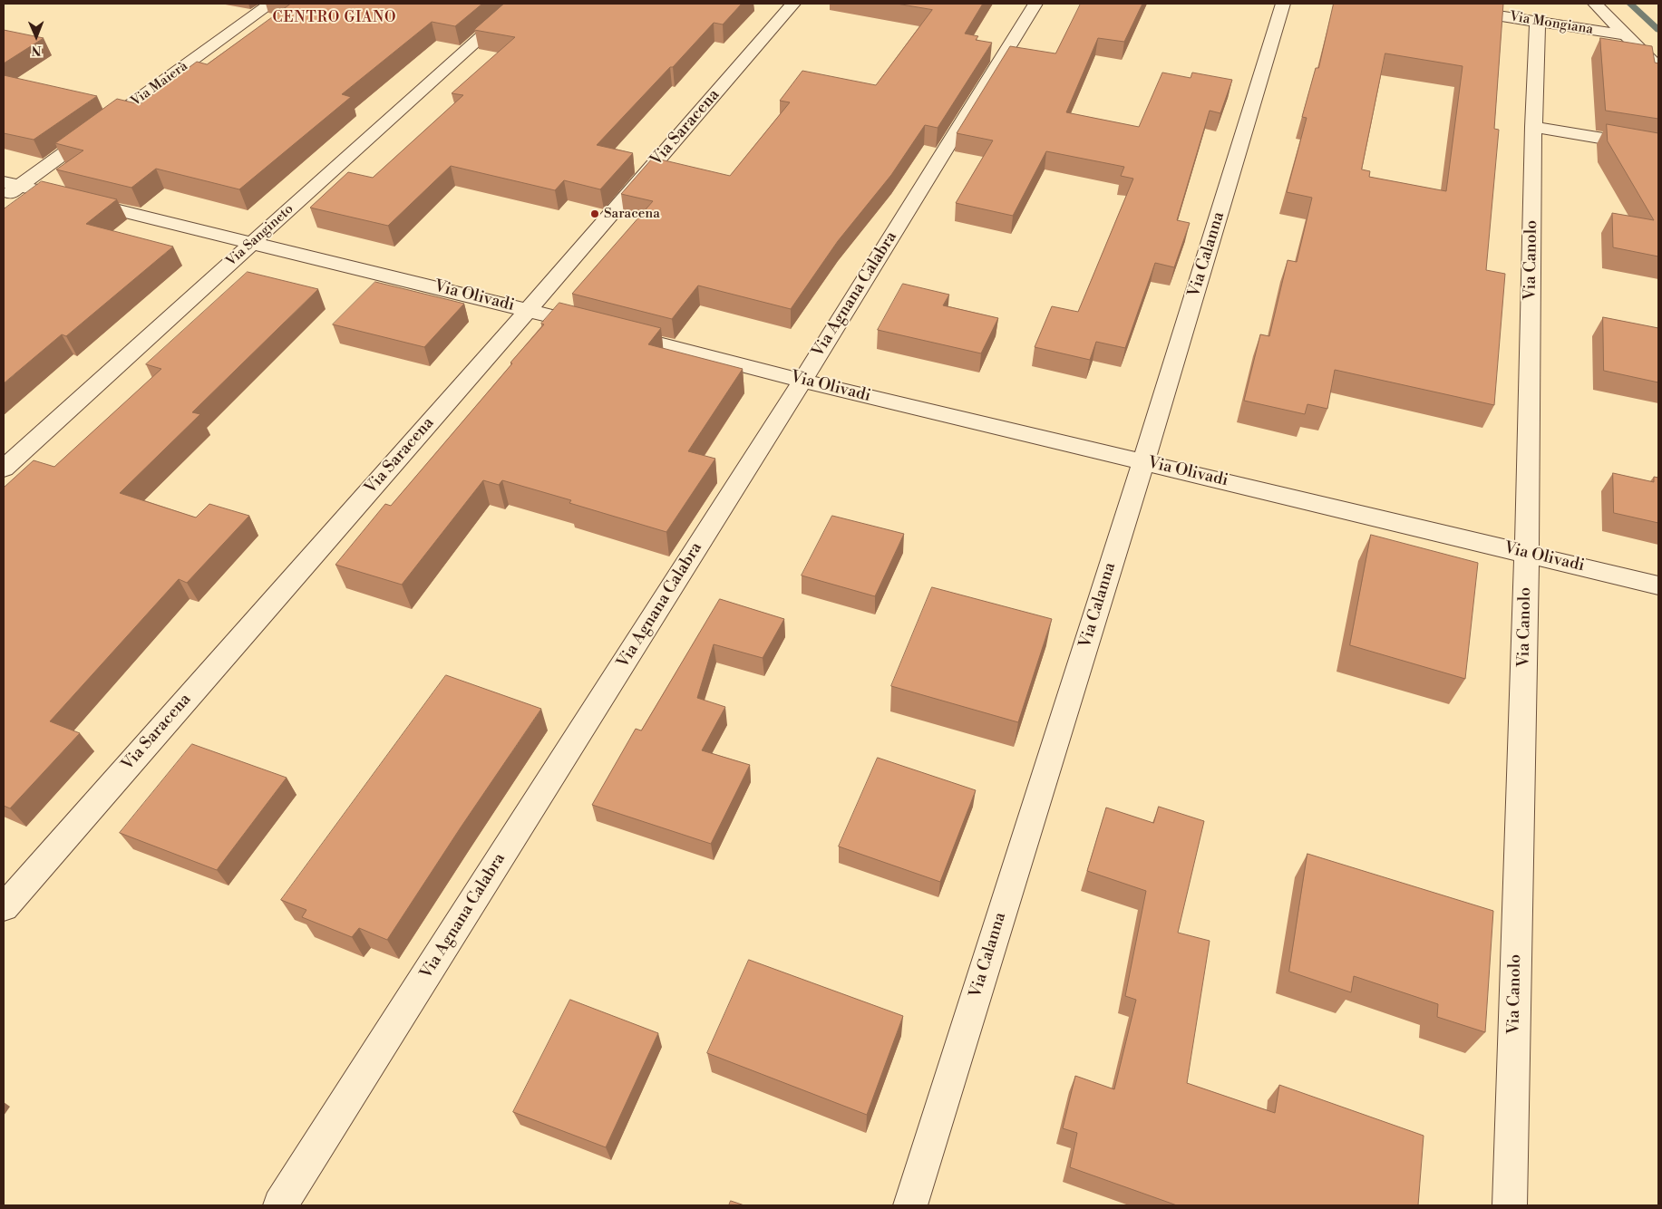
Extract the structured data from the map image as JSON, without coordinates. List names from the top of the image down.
{
  "streets": {
    "street": [
      "Via Mongiana",
      "Via Maierà",
      "Via Saracena",
      "Via Sangineto",
      "Via Calanna",
      "Via Canolo",
      "Via Agnana Calabra",
      "Via Olivadi"
    ]
  },
  "crossings": [
    ["Via Mongiana", "Via Canolo"],
    ["Via Maierà", "Via Olivadi"],
    ["Via Saracena", "Via Olivadi"],
    ["Via Sangineto", "Via Olivadi"],
    ["Via Calanna", "Via Olivadi"],
    ["Via Canolo", "Via Olivadi"],
    ["Via Agnana Calabra", "Via Olivadi"]
  ],
  "districts": ["CENTRO GIANO"],
  "places": ["Saracena"],
  "north": "bottom"
}
